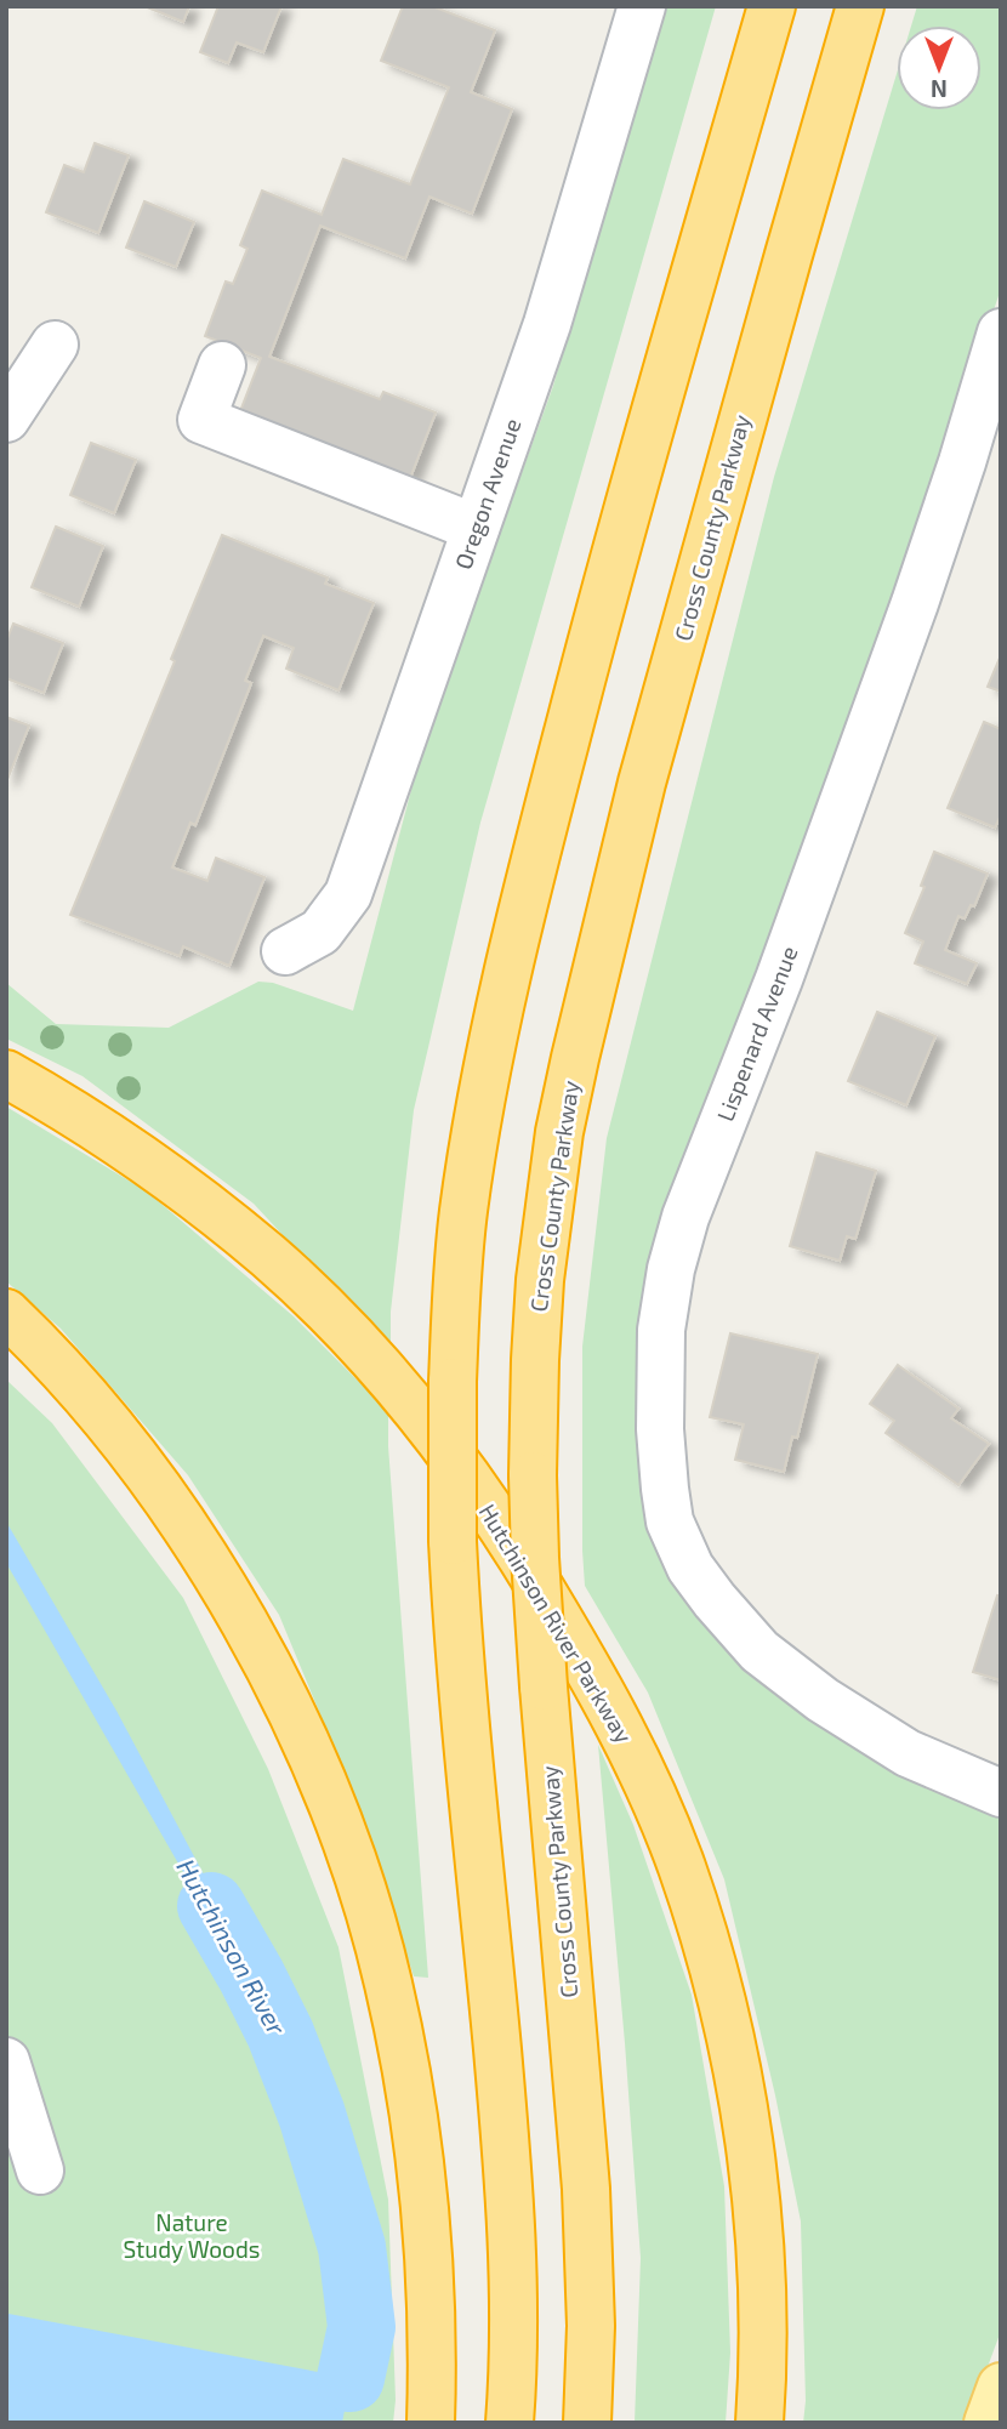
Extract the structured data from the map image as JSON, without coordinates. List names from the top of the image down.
{
  "streets": {
    "highway": ["Cross County Parkway", "Hutchinson River Parkway"],
    "street": ["Oregon Avenue", "Lispenard Avenue"]
  },
  "water": ["Hutchinson River"],
  "parks": ["Nature Study Woods"],
  "north": "bottom"
}
